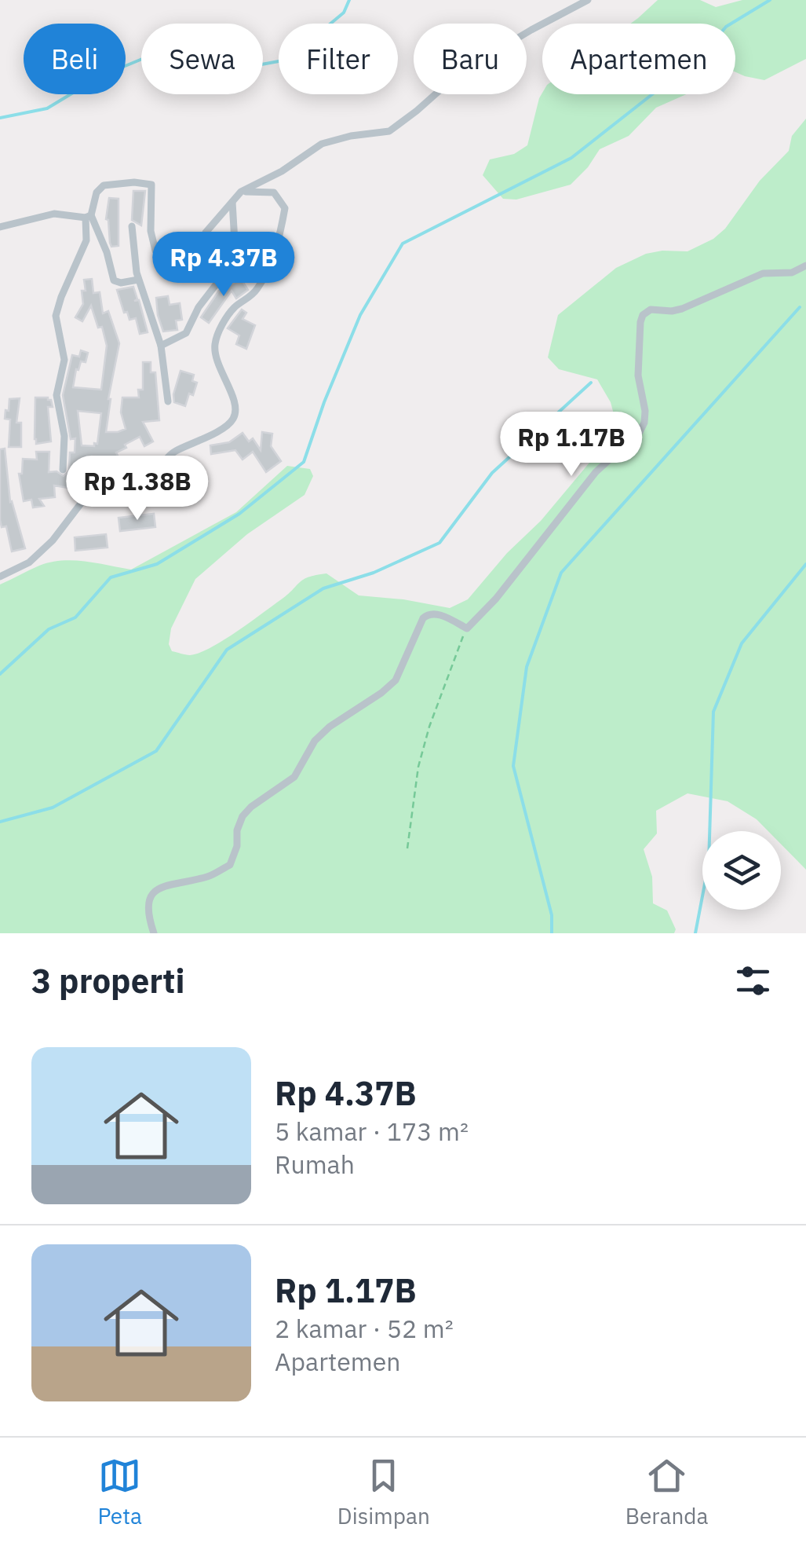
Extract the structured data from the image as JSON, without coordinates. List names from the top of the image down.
{
  "page": {
    "chip": [
      "Beli",
      "Sewa",
      "Filter",
      "Baru",
      "Apartemen"
    ],
    "price": ["Rp 4.37B", "Rp 1.17B", "Rp 1.38B"],
    "heading": "3 properti",
    "list": [
      {
        "name": "Rp 4.37B",
        "note": "5 kamar · 173 m² · Rumah"
      },
      {
        "name": "Rp 1.17B",
        "note": "2 kamar · 52 m² · Apartemen"
      }
    ],
    "tabs": ["Peta", "Disimpan", "Beranda"]
  }
}
